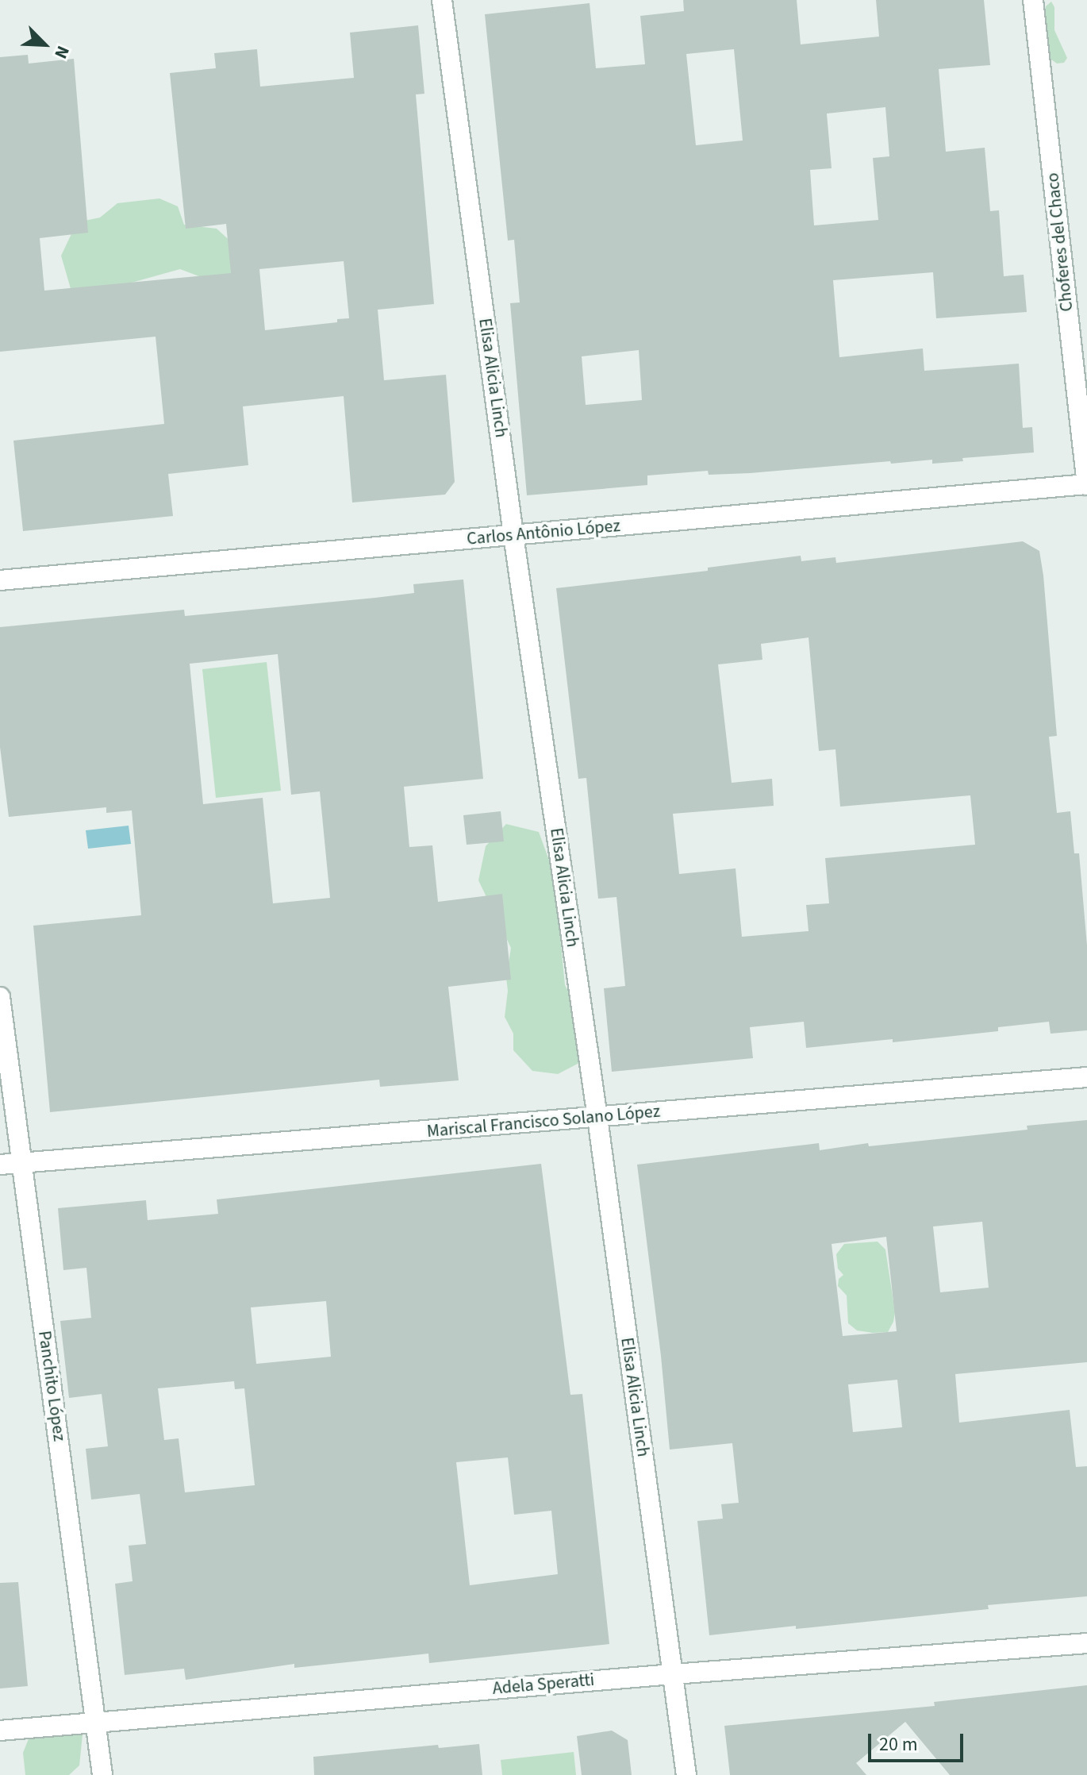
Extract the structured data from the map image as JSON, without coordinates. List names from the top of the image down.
{
  "streets": {
    "street": [
      "Choferes del Chaco",
      "Elisa Alicia Linch",
      "Carlos Antônio López",
      "Mariscal Francisco Solano López",
      "Panchito López",
      "Adela Speratti"
    ]
  },
  "crossings": [
    ["Choferes del Chaco", "Carlos Antônio López"],
    ["Elisa Alicia Linch", "Carlos Antônio López"],
    ["Elisa Alicia Linch", "Mariscal Francisco Solano López"],
    ["Elisa Alicia Linch", "Adela Speratti"],
    ["Mariscal Francisco Solano López", "Panchito López"],
    ["Panchito López", "Adela Speratti"]
  ],
  "scale_bar": "20 m",
  "north": "bottom right"
}
